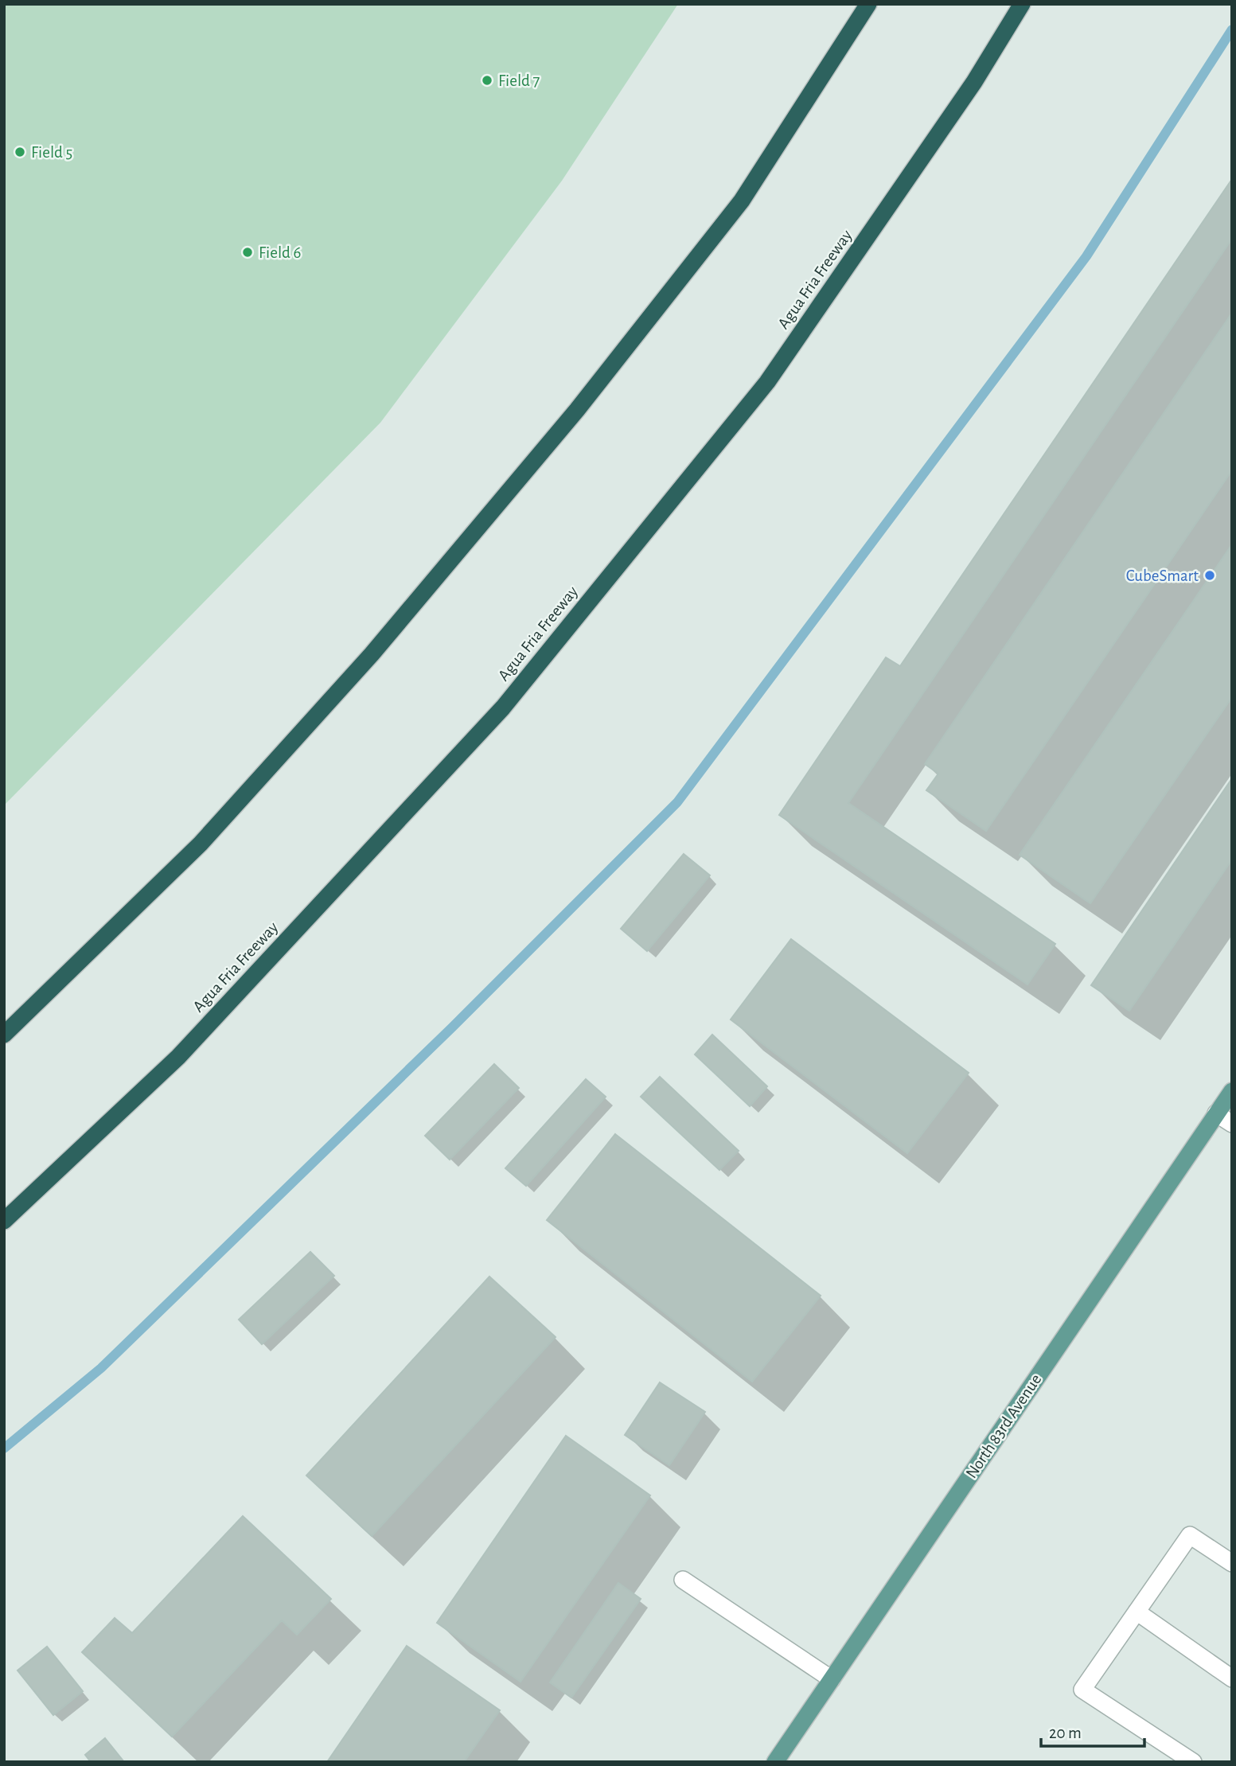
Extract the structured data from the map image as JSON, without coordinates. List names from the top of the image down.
{
  "streets": {
    "highway": ["Agua Fria Freeway"],
    "main road": ["North 83rd Avenue"]
  },
  "places": [
    "Field 7",
    "Field 5",
    "Field 6",
    "CubeSmart"
  ],
  "scale_bar": "20 m"
}
